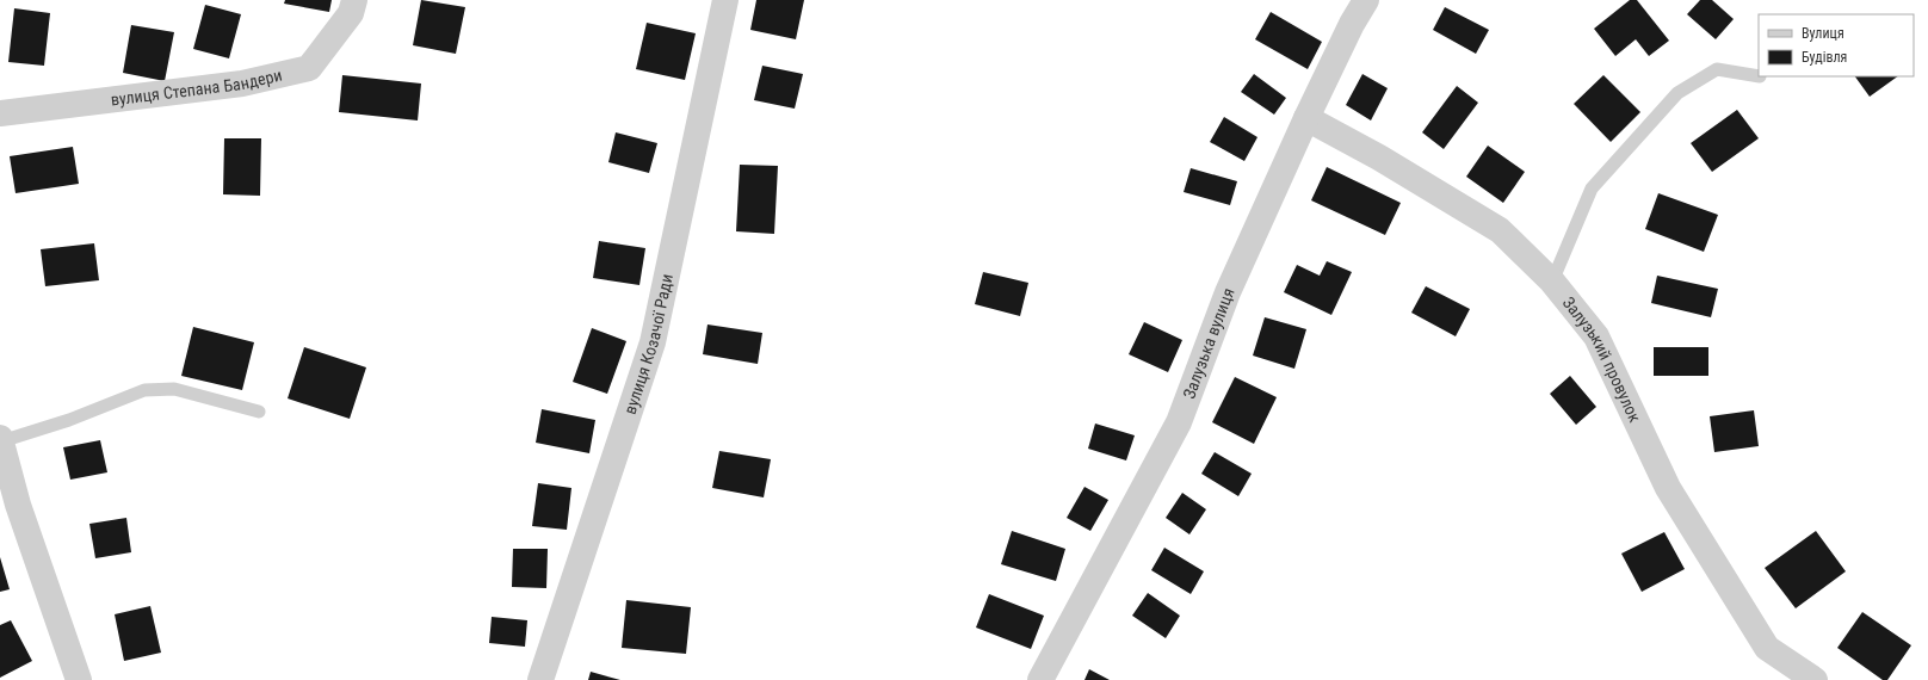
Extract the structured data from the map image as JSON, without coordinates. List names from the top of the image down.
{
  "streets": {
    "street": [
      "вулиця Степана Бандери",
      "вулиця Козачої Ради",
      "Залузька вулиця",
      "Залузький провулок"
    ]
  },
  "crossings": [
    ["Залузька вулиця", "Залузький провулок"]
  ],
  "legend": ["Вулиця", "Будівля"]
}
